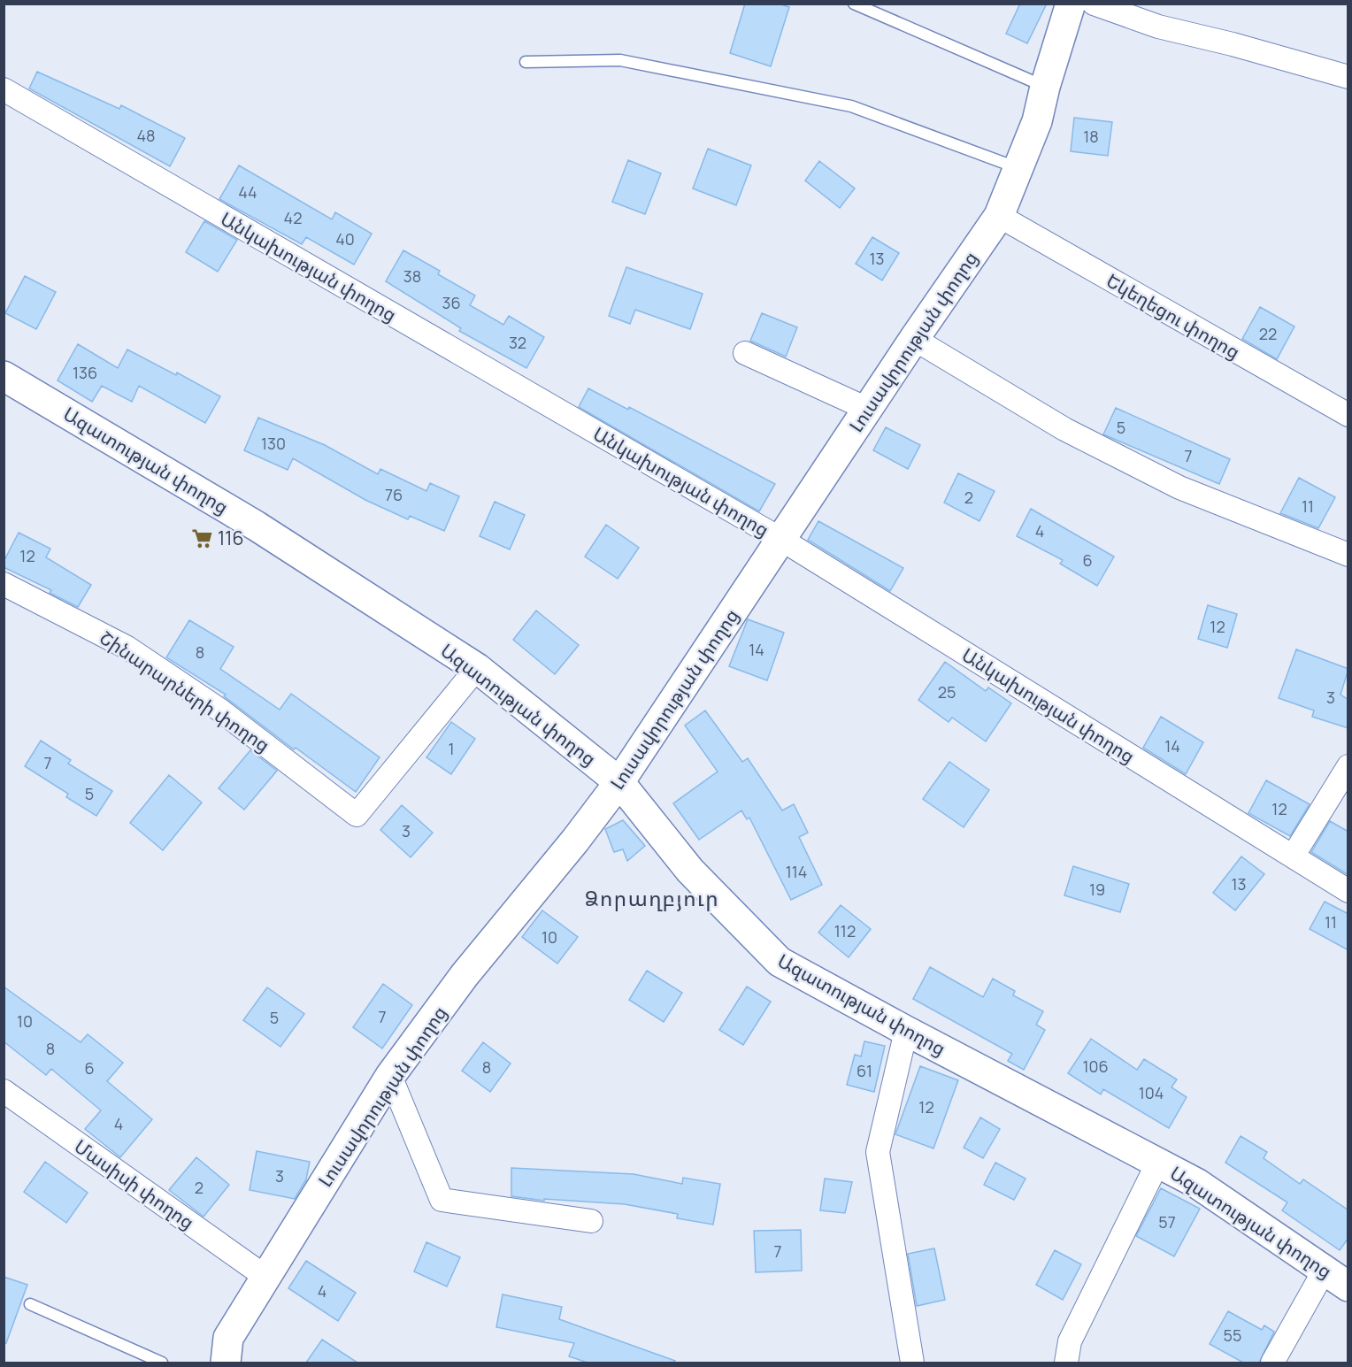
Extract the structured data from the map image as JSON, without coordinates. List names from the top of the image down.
{
  "streets": {
    "street": [
      "Անկախության փողոց",
      "Եկեղեցու փողոց",
      "Լուսավորության փողոց",
      "Ազատության փողոց",
      "Շինարարների փողոց",
      "Մասիսի փողոց"
    ]
  },
  "crossings": [
    ["Անկախության փողոց", "Լուսավորության փողոց"],
    ["Եկեղեցու փողոց", "Լուսավորության փողոց"],
    ["Լուսավորության փողոց", "Ազատության փողոց"],
    ["Լուսավորության փողոց", "Մասիսի փողոց"],
    ["Ազատության փողոց", "Շինարարների փողոց"]
  ],
  "districts": ["Ձորաղբյուր"],
  "places": {
    "supermarket": ["116"]
  },
  "house_numbers": [
    "48",
    "18",
    "44",
    "42",
    "40",
    "13",
    "38",
    "36",
    "22",
    "32",
    "136",
    "5",
    "130",
    "7",
    "76",
    "2",
    "11",
    "4",
    "12",
    "6",
    "12",
    "14",
    "8",
    "25",
    "3",
    "14",
    "1",
    "7",
    "5",
    "12",
    "3",
    "114",
    "13",
    "19",
    "11",
    "112",
    "10",
    "7",
    "5",
    "10",
    "8",
    "106",
    "8",
    "6",
    "61",
    "104",
    "12",
    "4",
    "3",
    "2",
    "57",
    "7",
    "4",
    "55"
  ]
}
